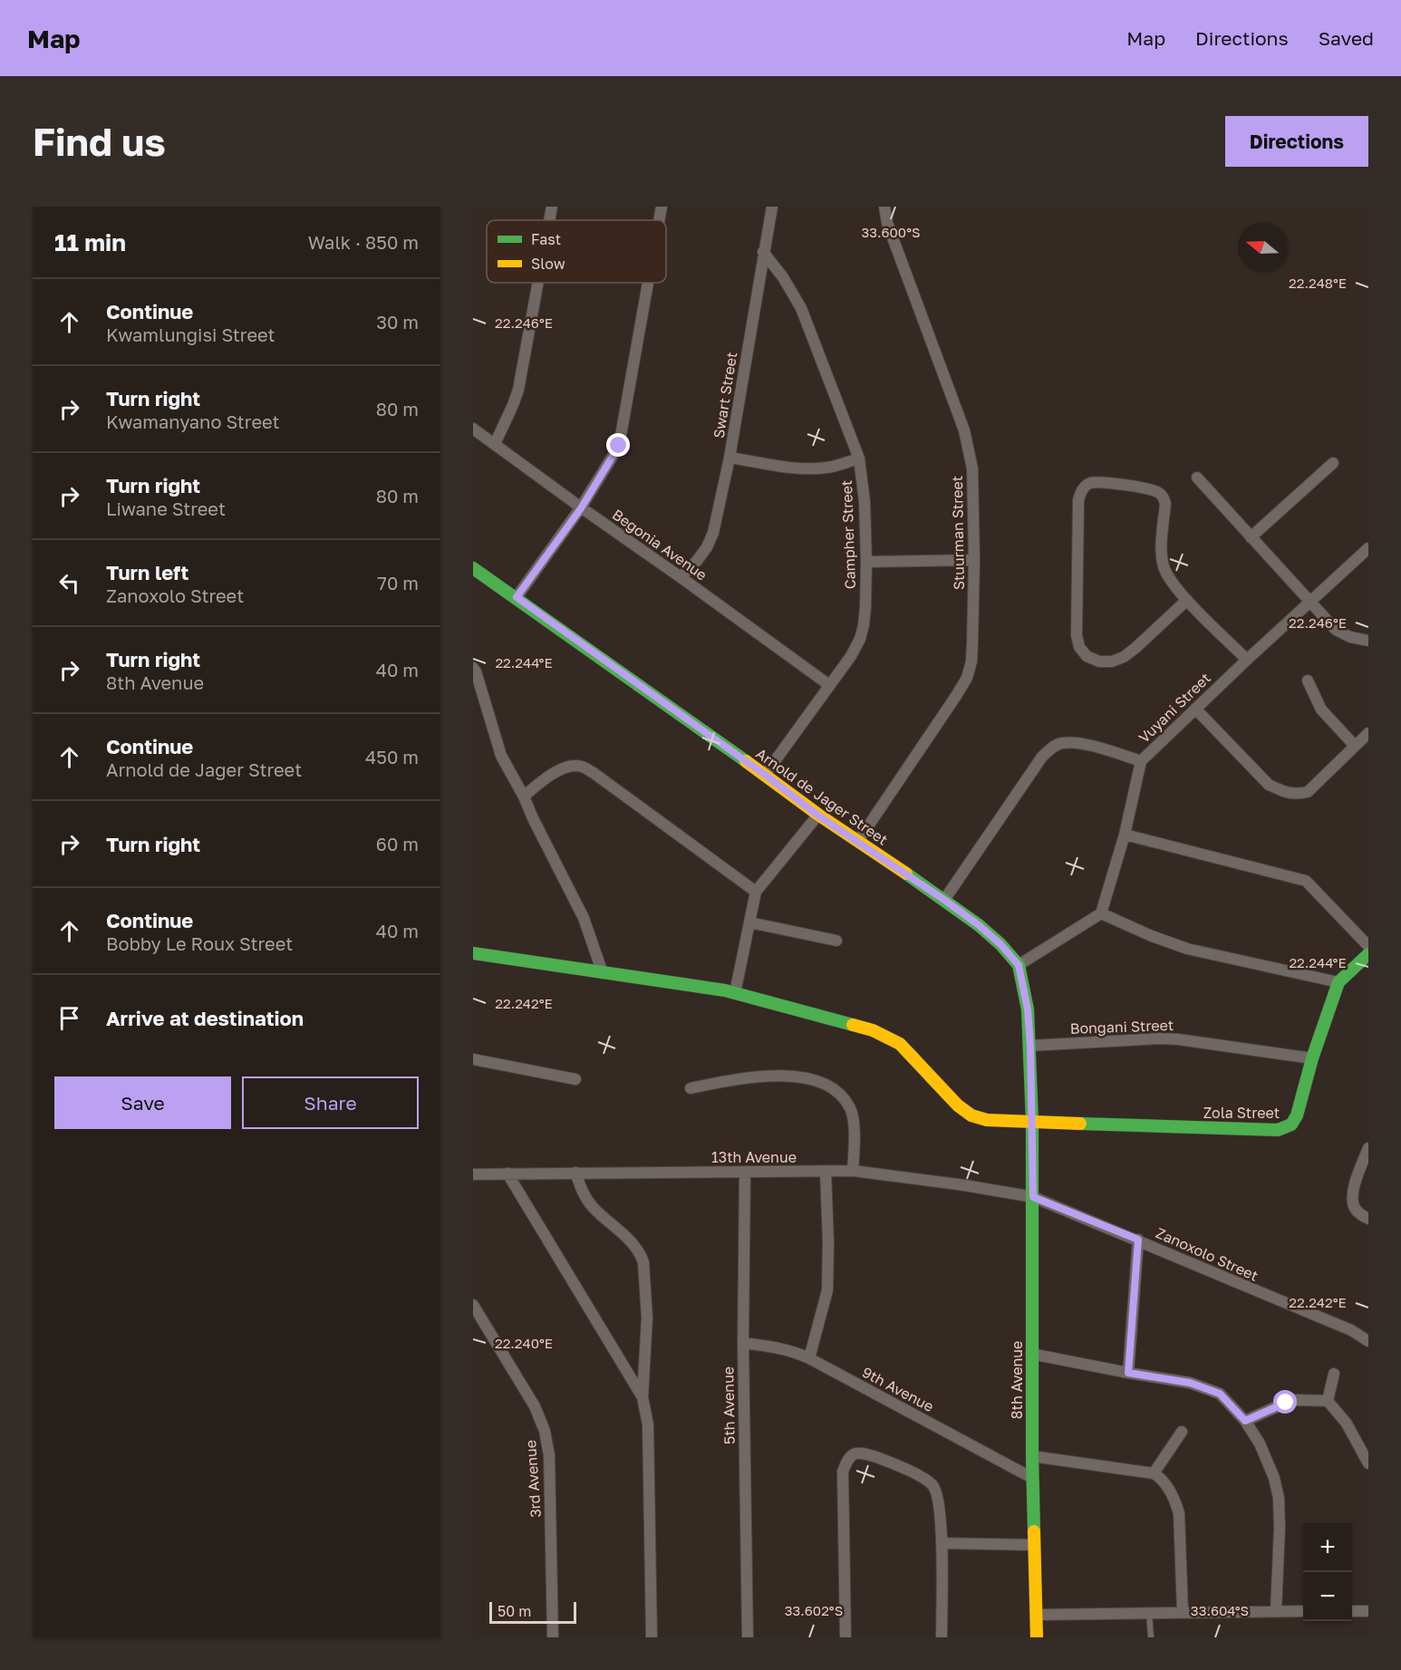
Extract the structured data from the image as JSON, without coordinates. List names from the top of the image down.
{
  "streets": {
    "street": [
      "Swart Street",
      "Stuurman Street",
      "Campher Street",
      "Begonia Avenue",
      "Vuyani Street",
      "Arnold de Jager Street",
      "Bongani Street",
      "Zola Street",
      "13th Avenue",
      "Zanoxolo Street",
      "8th Avenue",
      "9th Avenue",
      "5th Avenue",
      "3rd Avenue"
    ]
  },
  "crossings": [
    ["Swart Street", "Campher Street"],
    ["Swart Street", "Begonia Avenue"],
    ["Stuurman Street", "Arnold de Jager Street"],
    ["Campher Street", "Begonia Avenue"],
    ["Campher Street", "Arnold de Jager Street"],
    ["Arnold de Jager Street", "Bongani Street"],
    ["Arnold de Jager Street", "Zola Street"],
    ["Arnold de Jager Street", "8th Avenue"],
    ["Bongani Street", "Zola Street"],
    ["Zola Street", "8th Avenue"],
    ["13th Avenue", "Zanoxolo Street"],
    ["13th Avenue", "8th Avenue"],
    ["13th Avenue", "5th Avenue"],
    ["Zanoxolo Street", "8th Avenue"],
    ["8th Avenue", "9th Avenue"],
    ["9th Avenue", "5th Avenue"]
  ],
  "legend": ["Fast", "Slow"],
  "scale_bar": "50 m",
  "north": "left",
  "page": {
    "header": "Map",
    "nav": ["Map", "Directions", "Saved"],
    "buttons": [
      "Directions",
      ["Save", "Share"]
    ],
    "title": "Find us",
    "heading": ["11 min", "Walk · 850 m"],
    "list": [
      ["Continue", "Kwamlungisi Street", "30 m"],
      ["Turn right", "Kwamanyano Street", "80 m"],
      ["Turn right", "Liwane Street", "80 m"],
      ["Turn left", "Zanoxolo Street", "70 m"],
      ["Turn right", "8th Avenue", "40 m"],
      ["Continue", "Arnold de Jager Street", "450 m"],
      ["Turn right", "60 m"],
      ["Continue", "Bobby Le Roux Street", "40 m"],
      "Arrive at destination"
    ],
    "map_buttons": ["+", "−"],
    "scale": "50 m"
  },
  "coordinates": [
    "33.600°S",
    "22.248°E",
    "22.246°E",
    "22.244°E",
    "22.242°E",
    "22.240°E",
    "33.602°S",
    "33.604°S"
  ]
}
